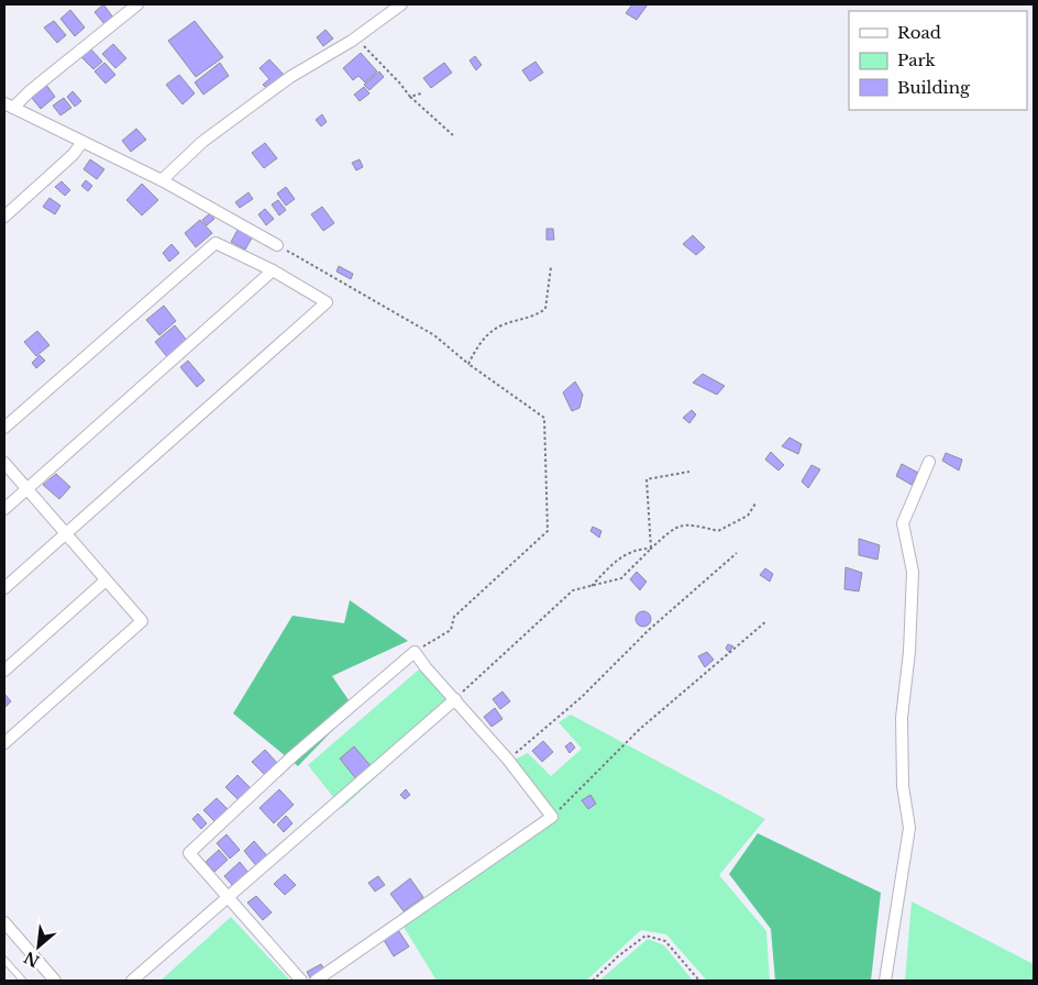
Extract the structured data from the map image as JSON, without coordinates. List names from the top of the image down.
{
  "legend": ["Road", "Park", "Building"],
  "north": "bottom left"
}
